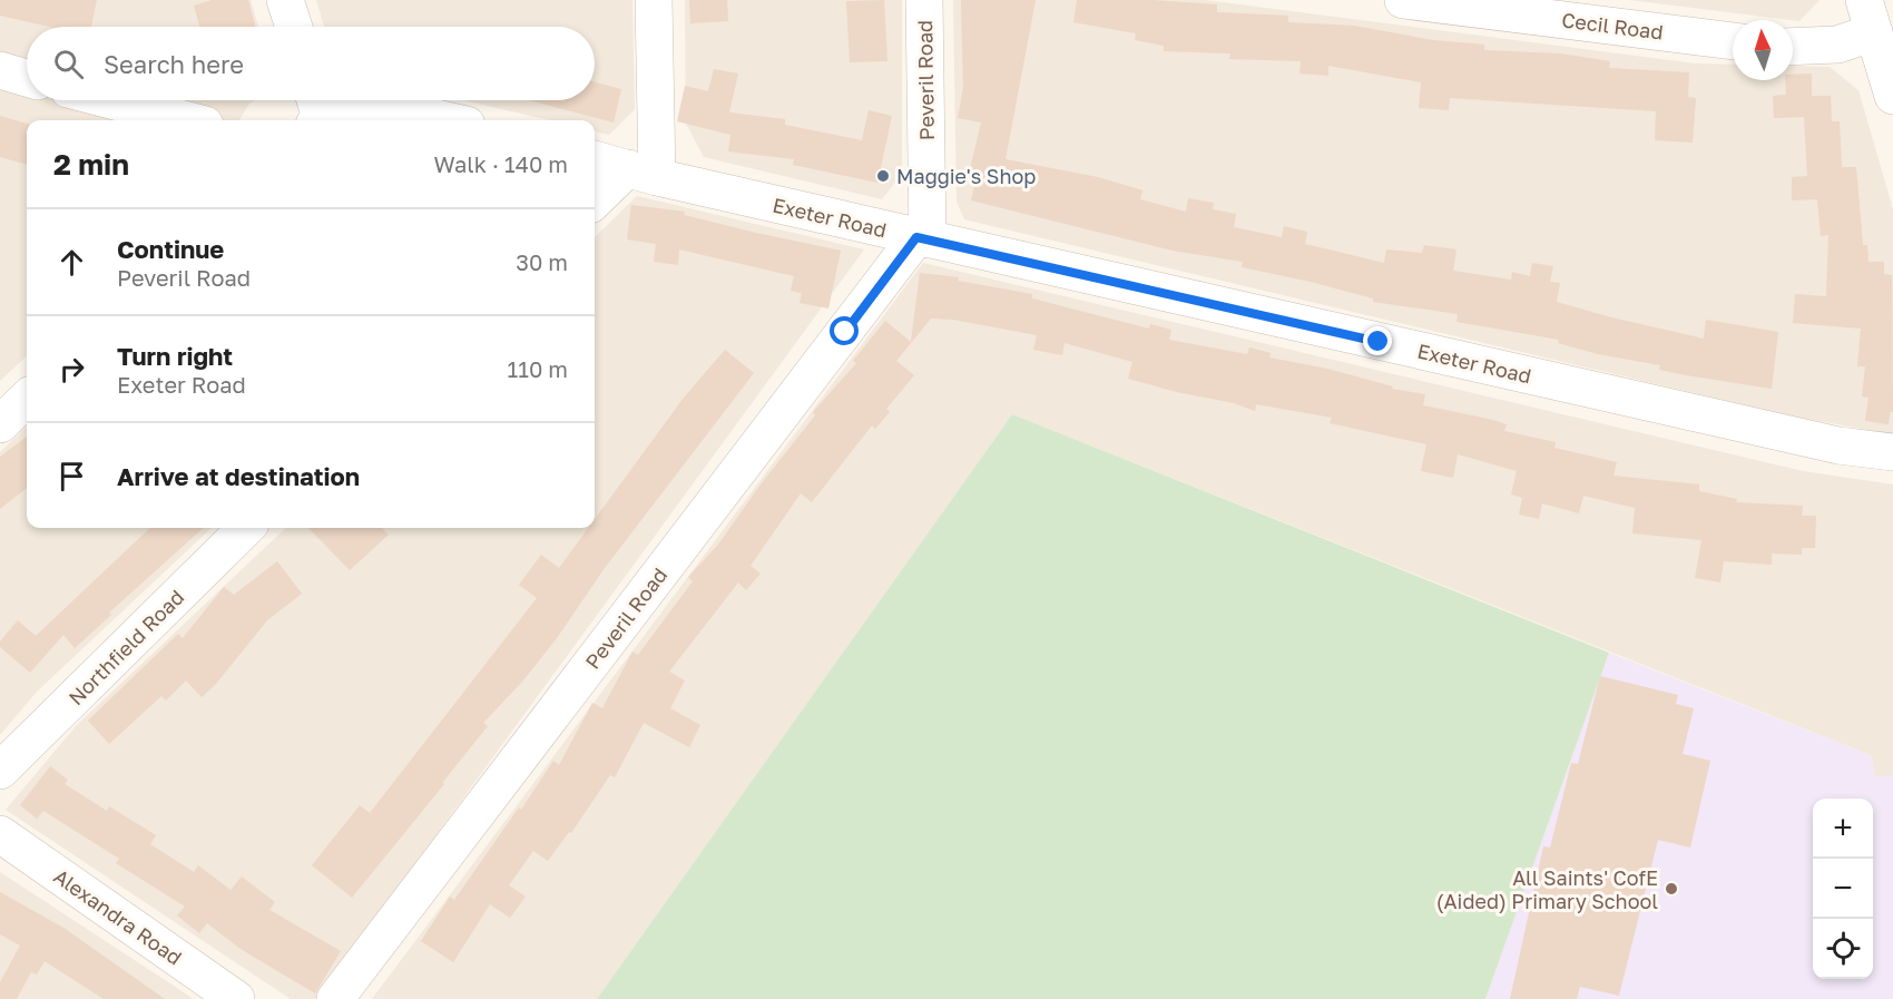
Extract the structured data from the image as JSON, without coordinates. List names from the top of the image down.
{
  "streets": {
    "street": [
      "Cecil Road",
      "Peveril Road",
      "Exeter Road",
      "Northfield Road",
      "Alexandra Road"
    ]
  },
  "crossings": [
    ["Peveril Road", "Exeter Road"]
  ],
  "places": ["Maggie's Shop", "All Saints' CofE (Aided) Primary School"],
  "north": "top",
  "page": {
    "search": "Search here",
    "heading": ["2 min", "Walk · 140 m"],
    "list": [
      ["Continue", "Peveril Road", "30 m"],
      ["Turn right", "Exeter Road", "110 m"],
      "Arrive at destination"
    ],
    "map_buttons": ["+", "−"]
  }
}
